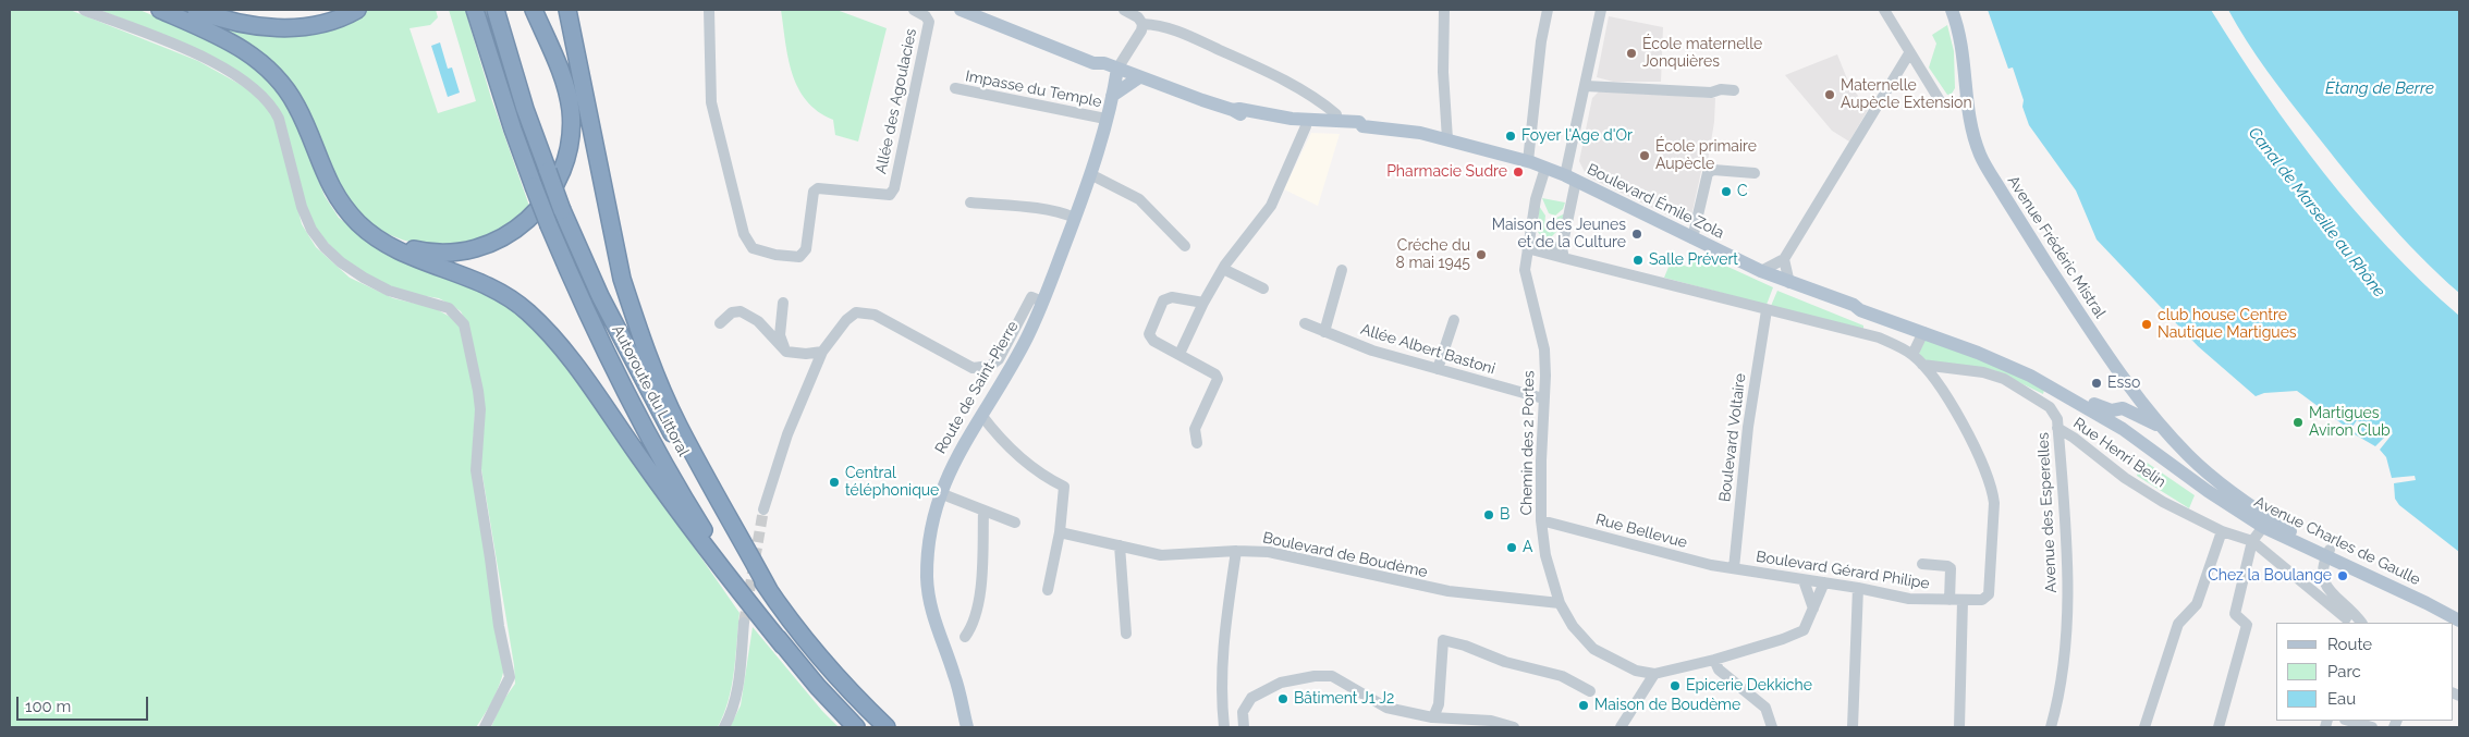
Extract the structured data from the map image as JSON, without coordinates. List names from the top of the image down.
{
  "streets": {
    "highway": ["Autoroute du Littoral"],
    "main road": [
      "Boulevard Émile Zola",
      "Avenue Frédéric Mistral",
      "Route de Saint-Pierre",
      "Avenue Charles de Gaulle"
    ],
    "street": [
      "Impasse du Temple",
      "Allée des Agoulacies",
      "Allée Albert Bastoni",
      "Boulevard Voltaire",
      "Chemin des 2 Portes",
      "Rue Henri Belin",
      "Avenue des Esperelles",
      "Rue Bellevue",
      "Boulevard de Boudème",
      "Boulevard Gérard Philipe"
    ]
  },
  "crossings": [
    ["Impasse du Temple", "Route de Saint-Pierre"],
    ["Boulevard Émile Zola", "Avenue Frédéric Mistral"],
    ["Boulevard Émile Zola", "Route de Saint-Pierre"],
    ["Boulevard Émile Zola", "Chemin des 2 Portes"],
    ["Boulevard Émile Zola", "Avenue Charles de Gaulle"],
    ["Avenue Frédéric Mistral", "Avenue Charles de Gaulle"],
    ["Allée Albert Bastoni", "Chemin des 2 Portes"],
    ["Boulevard Voltaire", "Rue Bellevue"],
    ["Boulevard Voltaire", "Boulevard Gérard Philipe"],
    ["Chemin des 2 Portes", "Rue Bellevue"],
    ["Chemin des 2 Portes", "Boulevard de Boudème"],
    ["Chemin des 2 Portes", "Boulevard Gérard Philipe"],
    ["Rue Henri Belin", "Avenue des Esperelles"],
    ["Avenue des Esperelles", "Boulevard Gérard Philipe"],
    ["Rue Bellevue", "Boulevard Gérard Philipe"]
  ],
  "water": ["Étang de Berre", "Canal de Marseille au Rhône"],
  "places": [
    "École maternelle Jonquières",
    "Maternelle Aupècle Extension",
    "Foyer l'Age d'Or",
    "École primaire Aupècle",
    "Pharmacie Sudre",
    "C",
    "Maison des Jeunes et de la Culture",
    "Créche du 8 mai 1945",
    "Salle Prévert",
    "club house Centre Nautique Martigues",
    "Esso",
    "Martigues Aviron Club",
    "Central téléphonique",
    "B",
    "A",
    "Chez la Boulange",
    "Epicerie Dekkiche",
    "Bâtiment J1 J2",
    "Maison de Boudème"
  ],
  "legend": ["Route", "Parc", "Eau"],
  "scale_bar": "100 m"
}
